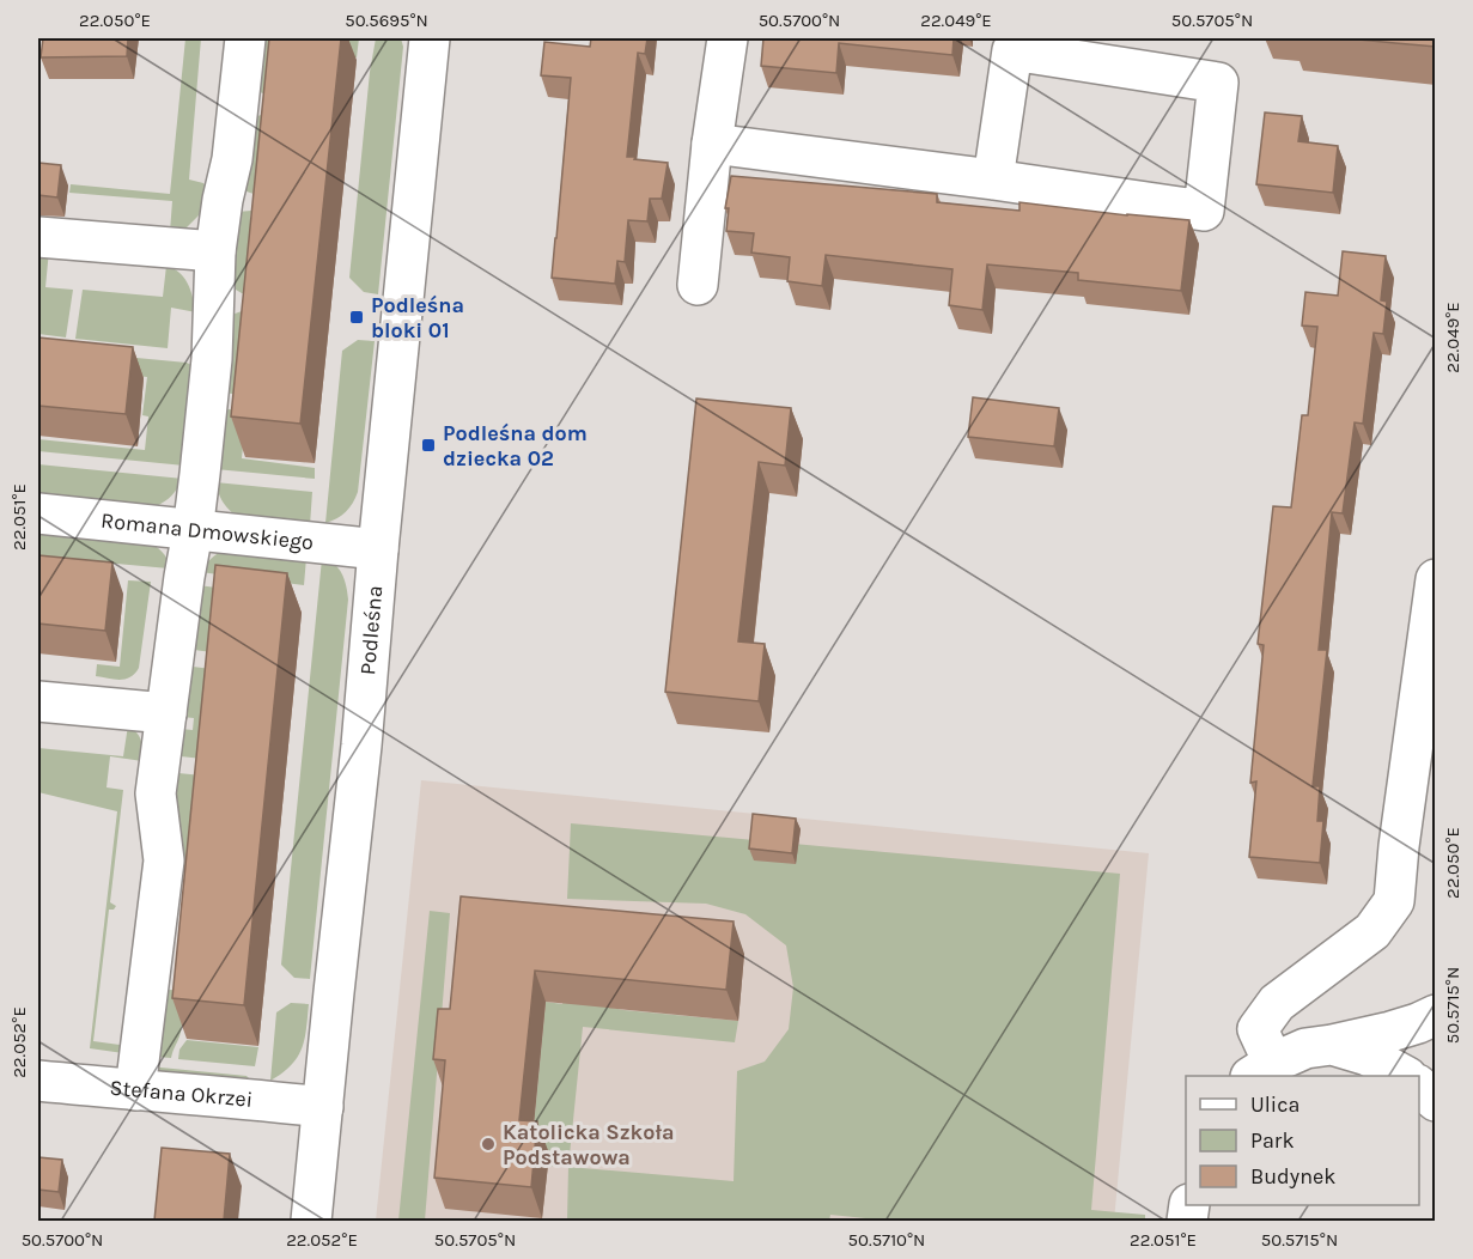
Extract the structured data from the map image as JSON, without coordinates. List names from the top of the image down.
{
  "streets": {
    "street": ["Romana Dmowskiego", "Podleśna", "Stefana Okrzei"]
  },
  "crossings": [
    ["Romana Dmowskiego", "Podleśna"],
    ["Podleśna", "Stefana Okrzei"]
  ],
  "places": {
    "transit": ["Podleśna bloki 01", "Podleśna dom dziecka 02"],
    "other": ["Katolicka Szkoła Podstawowa"]
  },
  "legend": ["Ulica", "Park", "Budynek"],
  "coordinates": [
    "22.050°E",
    "50.5695°N",
    "50.5700°N",
    "22.049°E",
    "50.5705°N",
    "22.051°E",
    "50.5715°N",
    "22.052°E",
    "50.5710°N"
  ]
}
